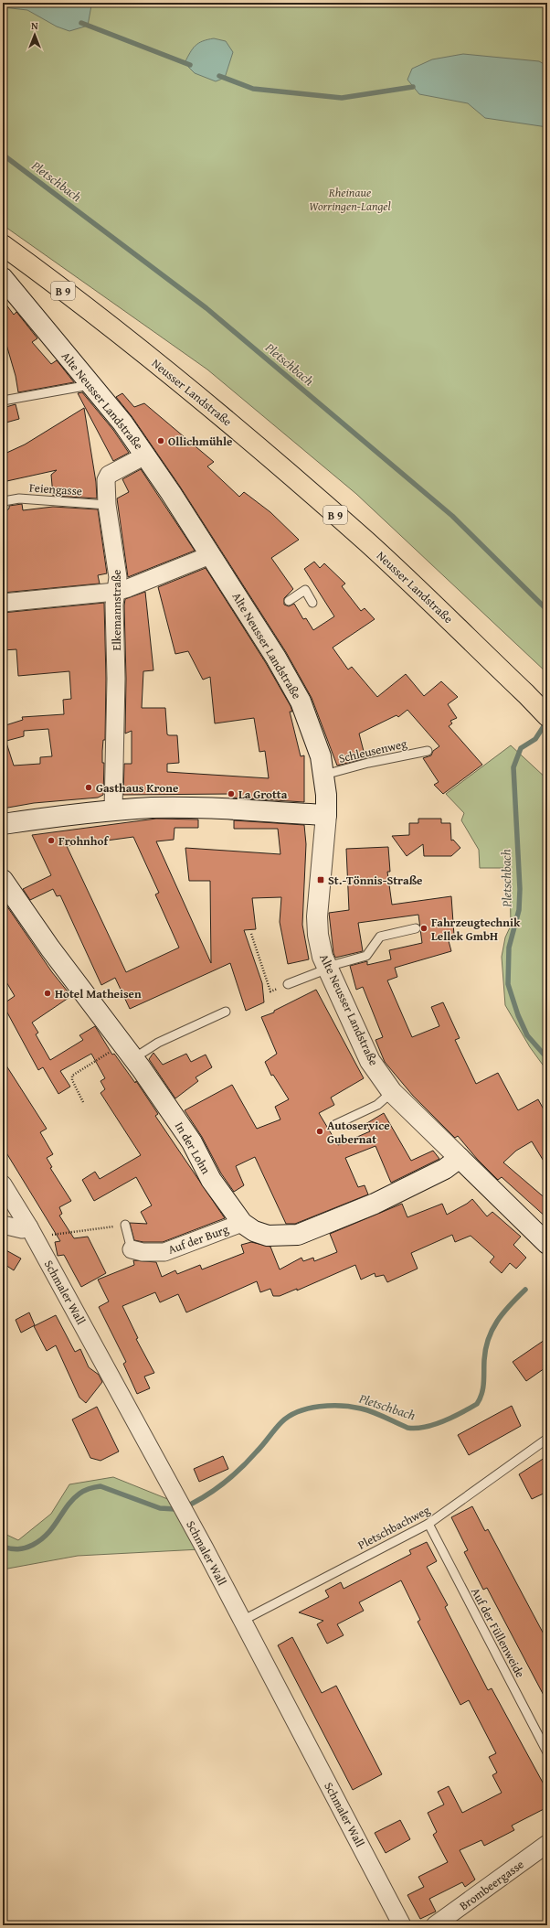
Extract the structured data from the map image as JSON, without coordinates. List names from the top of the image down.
{
  "streets": {
    "main road": [
      "B 9",
      "Neusser Landstraße",
      "Alte Neusser Landstraße",
      "In der Lohn"
    ],
    "street": [
      "Elkemannstraße",
      "Auf der Burg",
      "Schmaler Wall",
      "Brombeergasse"
    ],
    "lane": [
      "Feiengasse",
      "Schleusenweg",
      "Pletschbachweg",
      "Auf der Füllenweide"
    ]
  },
  "crossings": [
    ["Alte Neusser Landstraße", "Elkemannstraße"],
    ["Alte Neusser Landstraße", "Schleusenweg"],
    ["Alte Neusser Landstraße", "In der Lohn"],
    ["Feiengasse", "Elkemannstraße"],
    ["In der Lohn", "Auf der Burg"],
    ["Schmaler Wall", "Pletschbachweg"],
    ["Pletschbachweg", "Auf der Füllenweide"]
  ],
  "water": ["Pletschbach"],
  "parks": ["Rheinaue Worringen-Langel"],
  "places": {
    "other": [
      "Ollichmühle",
      "Gasthaus Krone",
      "La Grotta",
      "Frohnhof",
      "Fahrzeugtechnik Lellek GmbH",
      "Hotel Matheisen",
      "Autoservice Gubernat"
    ],
    "transit": ["St.-Tönnis-Straße"]
  },
  "north": "top"
}
